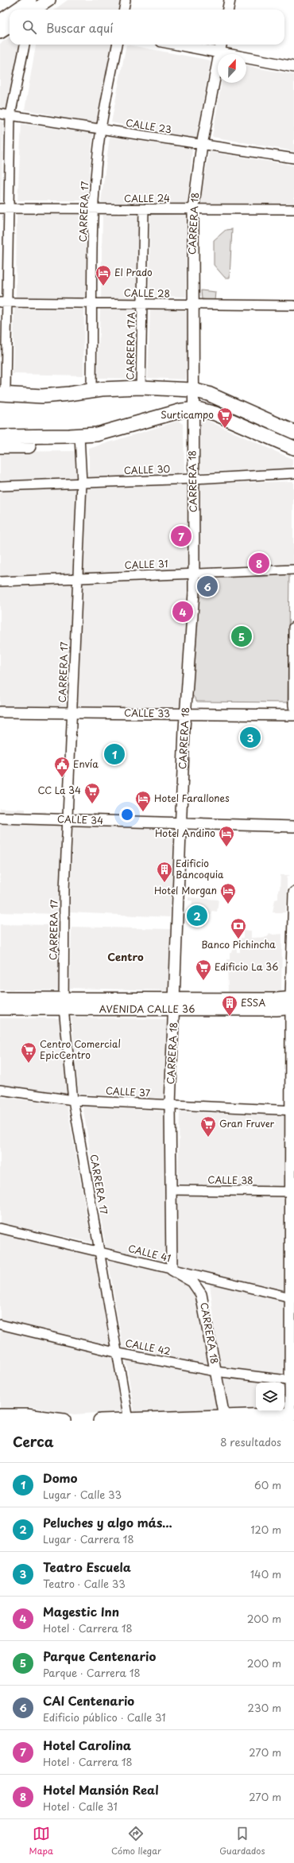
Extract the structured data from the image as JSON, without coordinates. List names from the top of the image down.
{
  "streets": {
    "main road": ["AVENIDA CALLE 36"],
    "street": [
      "CALLE 23",
      "CALLE 24",
      "CARRERA 17",
      "CARRERA 18",
      "CALLE 28",
      "CARRERA 17A",
      "CALLE 30",
      "CALLE 31",
      "CALLE 33",
      "CALLE 34",
      "CALLE 37",
      "CALLE 38",
      "CALLE 41",
      "CALLE 42"
    ]
  },
  "crossings": [
    ["CALLE 23", "CARRERA 17"],
    ["CALLE 23", "CARRERA 18"],
    ["CALLE 24", "CARRERA 17"],
    ["CALLE 24", "CARRERA 18"],
    ["CALLE 24", "CARRERA 17A"],
    ["CARRERA 17", "CALLE 28"],
    ["CARRERA 17", "CALLE 30"],
    ["CARRERA 17", "CALLE 31"],
    ["CARRERA 17", "CALLE 33"],
    ["CARRERA 17", "CALLE 34"],
    ["CARRERA 17", "AVENIDA CALLE 36"],
    ["CARRERA 17", "CALLE 37"],
    ["CARRERA 17", "CALLE 41"],
    ["CARRERA 17", "CALLE 42"],
    ["CARRERA 18", "CALLE 28"],
    ["CARRERA 18", "CALLE 30"],
    ["CARRERA 18", "CALLE 31"],
    ["CARRERA 18", "CALLE 33"],
    ["CARRERA 18", "CALLE 34"],
    ["CARRERA 18", "AVENIDA CALLE 36"],
    ["CARRERA 18", "CALLE 37"],
    ["CARRERA 18", "CALLE 38"],
    ["CARRERA 18", "CALLE 41"],
    ["CARRERA 18", "CALLE 42"],
    ["CALLE 28", "CARRERA 17A"]
  ],
  "districts": ["Centro"],
  "places": {
    "hotel": [
      "El Prado",
      "Hotel Farallones",
      "Hotel Andino",
      "Hotel Morgan"
    ],
    "supermarket": [
      "Surticampo",
      "CC La 34",
      "Edificio La 36",
      "Centro Comercial EpicCentro",
      "Gran Fruver"
    ],
    "public building": ["Envía"],
    "building": ["Edificio Bancoquia", "ESSA"],
    "bank": ["Banco Pichincha"]
  },
  "north": "top",
  "page": {
    "search": "Buscar aquí",
    "pins": [
      "7",
      "8",
      "6",
      "4",
      "5",
      "3",
      "1",
      "2"
    ],
    "heading": ["Cerca", "8 resultados"],
    "list": [
      {
        "mark": "1",
        "name": "Domo",
        "note": "Lugar · Calle 33",
        "value": "60 m"
      },
      {
        "mark": "2",
        "name": "Peluches y algo más...",
        "note": "Lugar · Carrera 18",
        "value": "120 m"
      },
      {
        "mark": "3",
        "name": "Teatro Escuela",
        "note": "Teatro · Calle 33",
        "value": "140 m"
      },
      {
        "mark": "4",
        "name": "Magestic Inn",
        "note": "Hotel · Carrera 18",
        "value": "200 m"
      },
      {
        "mark": "5",
        "name": "Parque Centenario",
        "note": "Parque · Carrera 18",
        "value": "200 m"
      },
      {
        "mark": "6",
        "name": "CAI Centenario",
        "note": "Edificio público · Calle 31",
        "value": "230 m"
      },
      {
        "mark": "7",
        "name": "Hotel Carolina",
        "note": "Hotel · Carrera 18",
        "value": "270 m"
      },
      {
        "mark": "8",
        "name": "Hotel Mansión Real",
        "note": "Hotel · Calle 31",
        "value": "270 m"
      }
    ],
    "nav": ["Mapa", "Cómo llegar", "Guardados"]
  }
}
